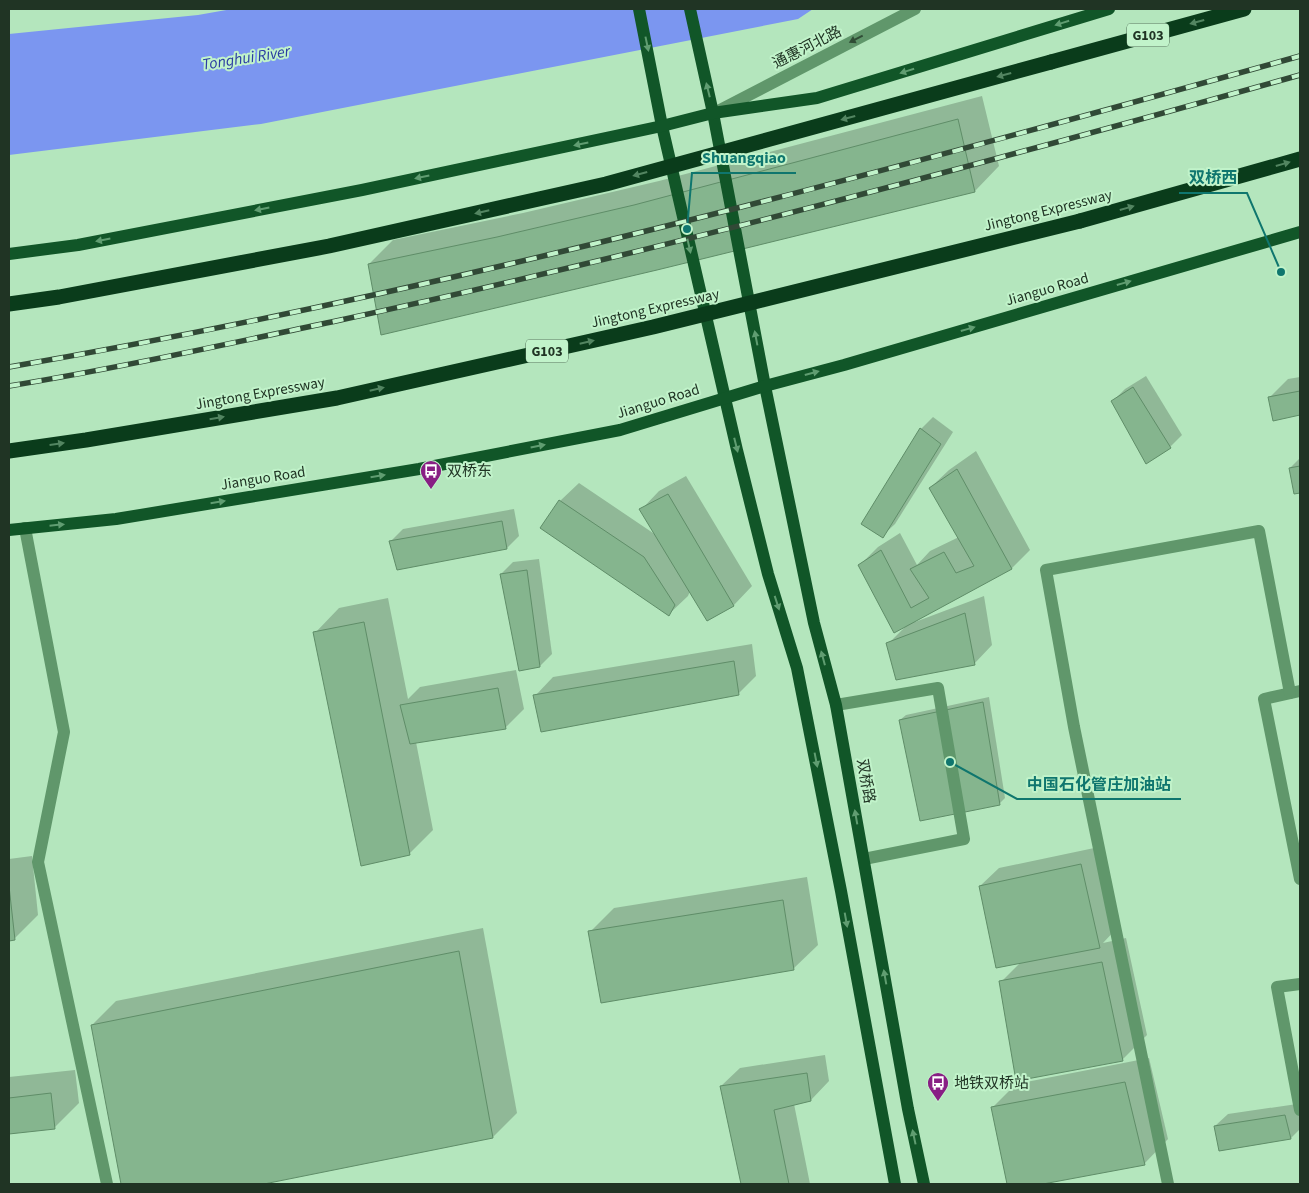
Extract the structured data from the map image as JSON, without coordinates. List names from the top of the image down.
{
  "streets": {
    "highway": ["G103", "Jingtong Expressway"],
    "main road": ["Jianguo Road", "双桥路"],
    "street": ["通惠河北路"]
  },
  "crossings": [
    ["通惠河北路", "双桥路"],
    ["Jianguo Road", "双桥路"]
  ],
  "one_way": ["通惠河北路", "Jingtong Expressway", "Jianguo Road"],
  "water": ["Tonghui River"],
  "places": {
    "other": ["Shuangqiao", "双桥西", "中国石化管庄加油站"],
    "bus stop": ["双桥东", "地铁双桥站"]
  }
}
